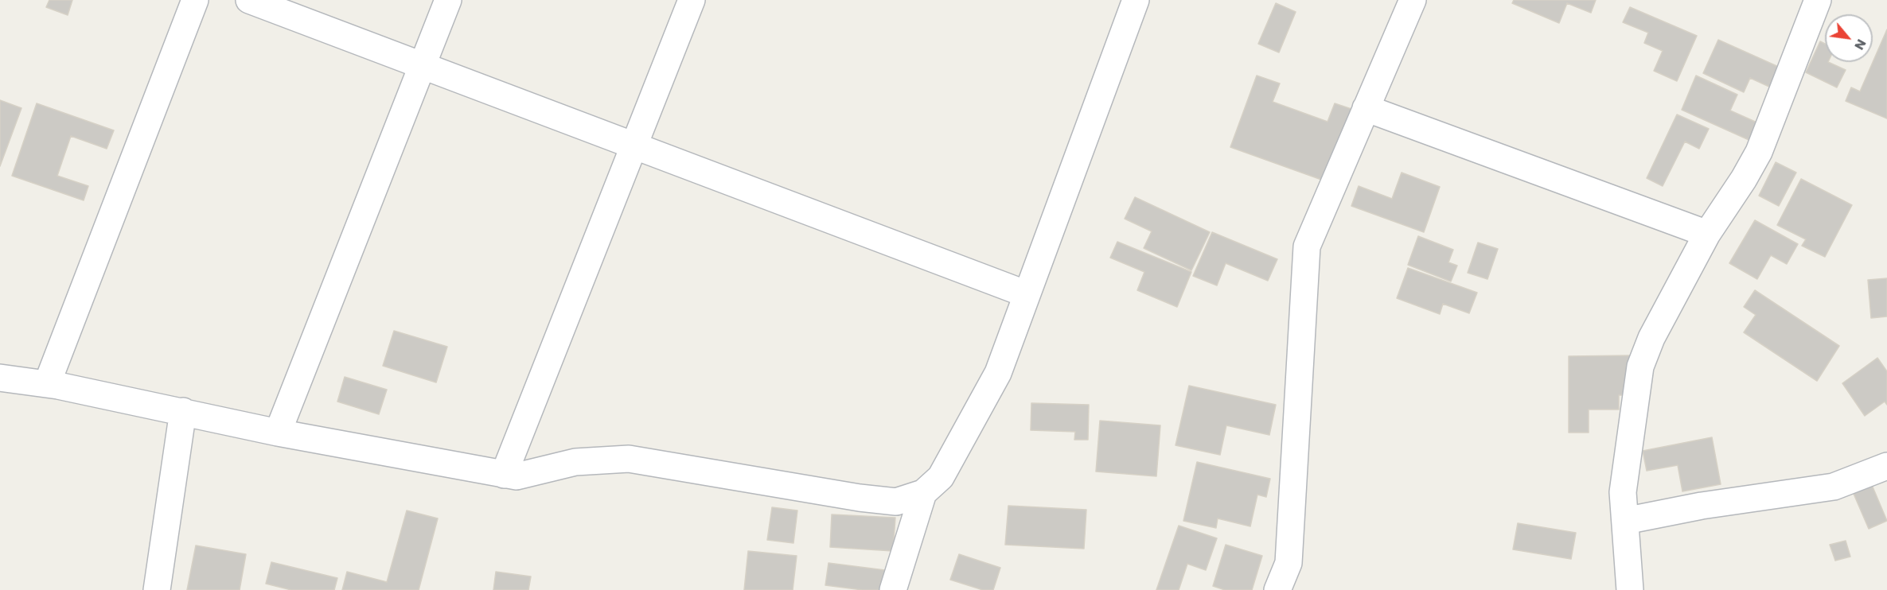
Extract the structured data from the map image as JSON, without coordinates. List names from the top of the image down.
{
  "north": "bottom right"
}
